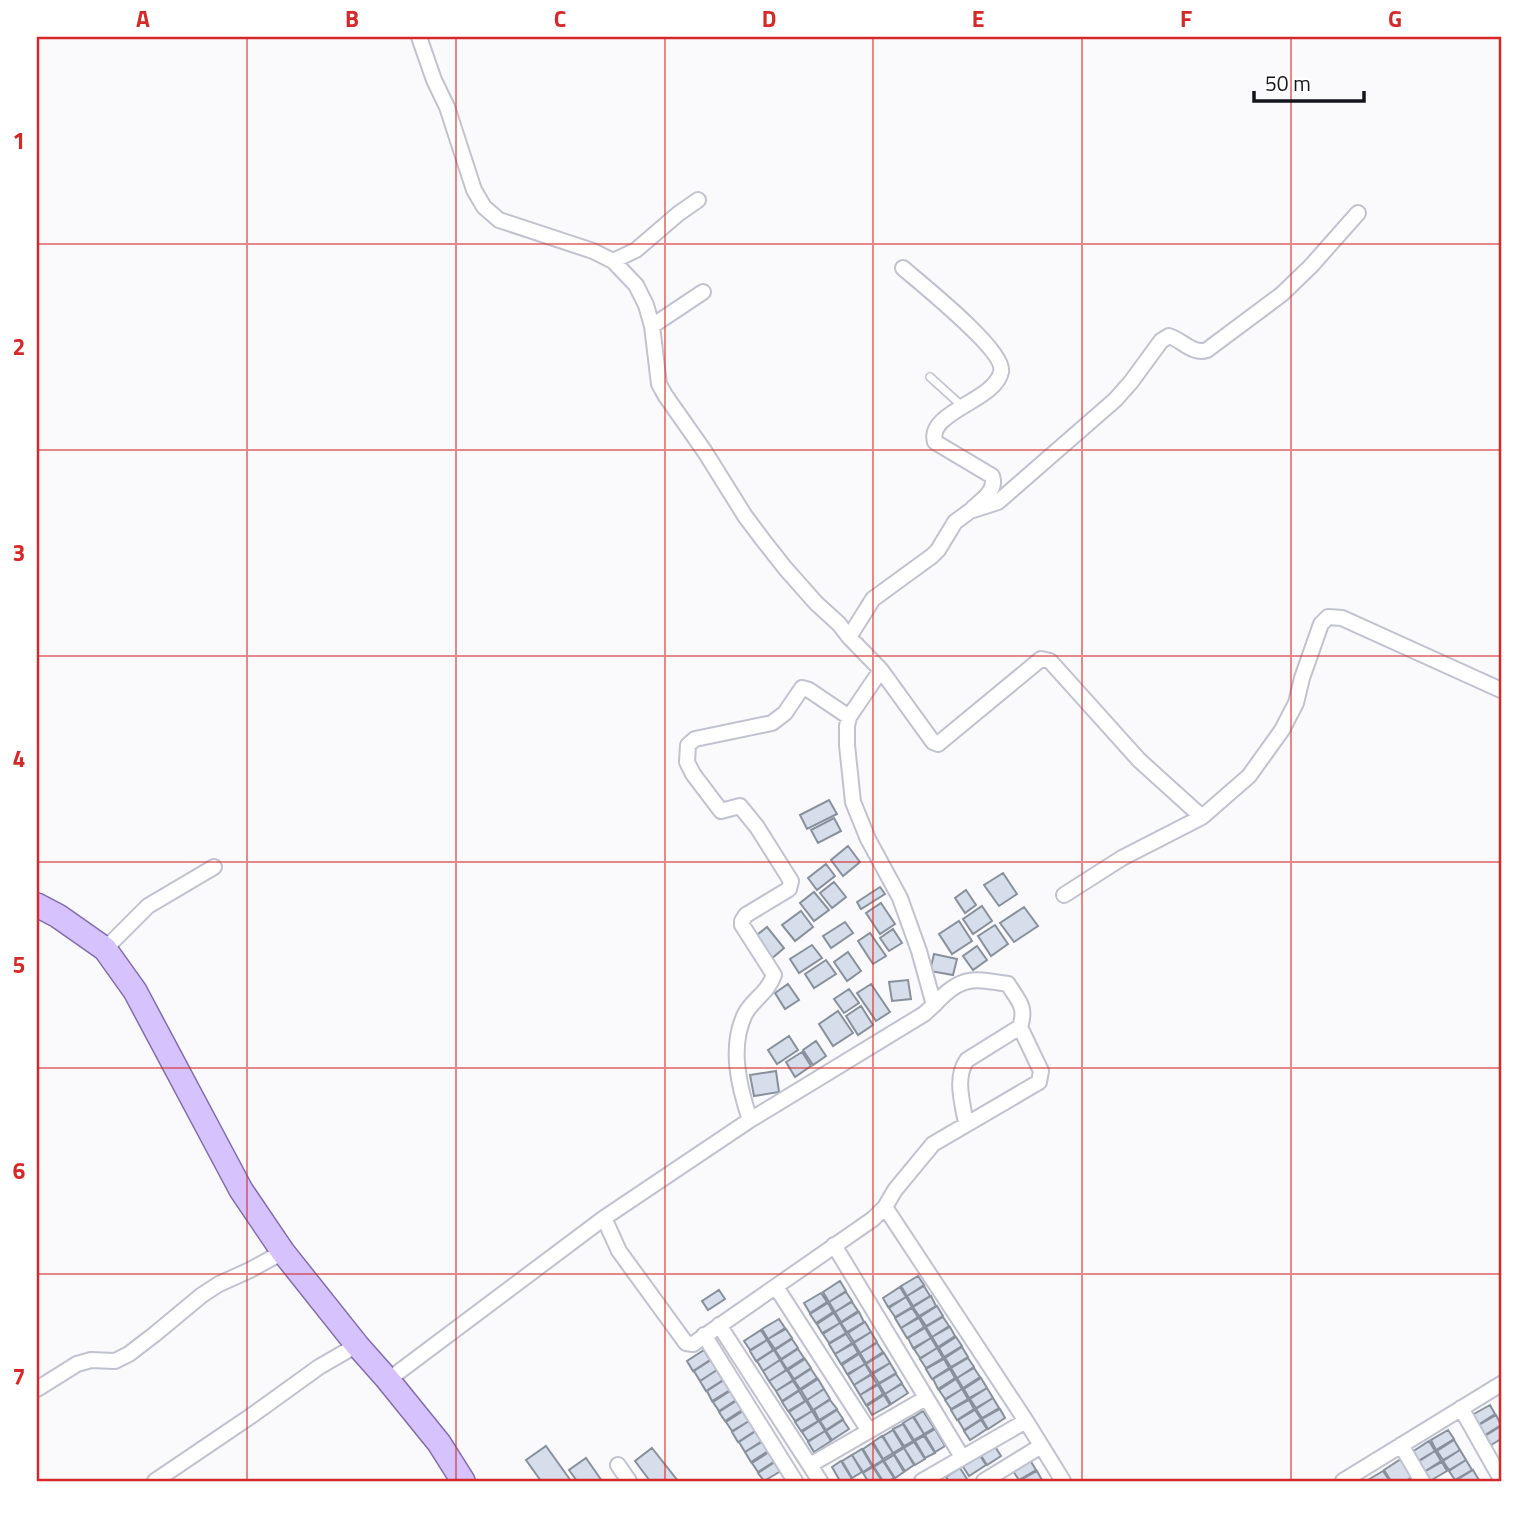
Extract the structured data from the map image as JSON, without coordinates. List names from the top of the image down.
{
  "scale_bar": "50 m",
  "grid": {
    "columns": [
      "A",
      "B",
      "C",
      "D",
      "E",
      "F",
      "G"
    ],
    "rows": [
      "1",
      "2",
      "3",
      "4",
      "5",
      "6",
      "7"
    ]
  }
}
